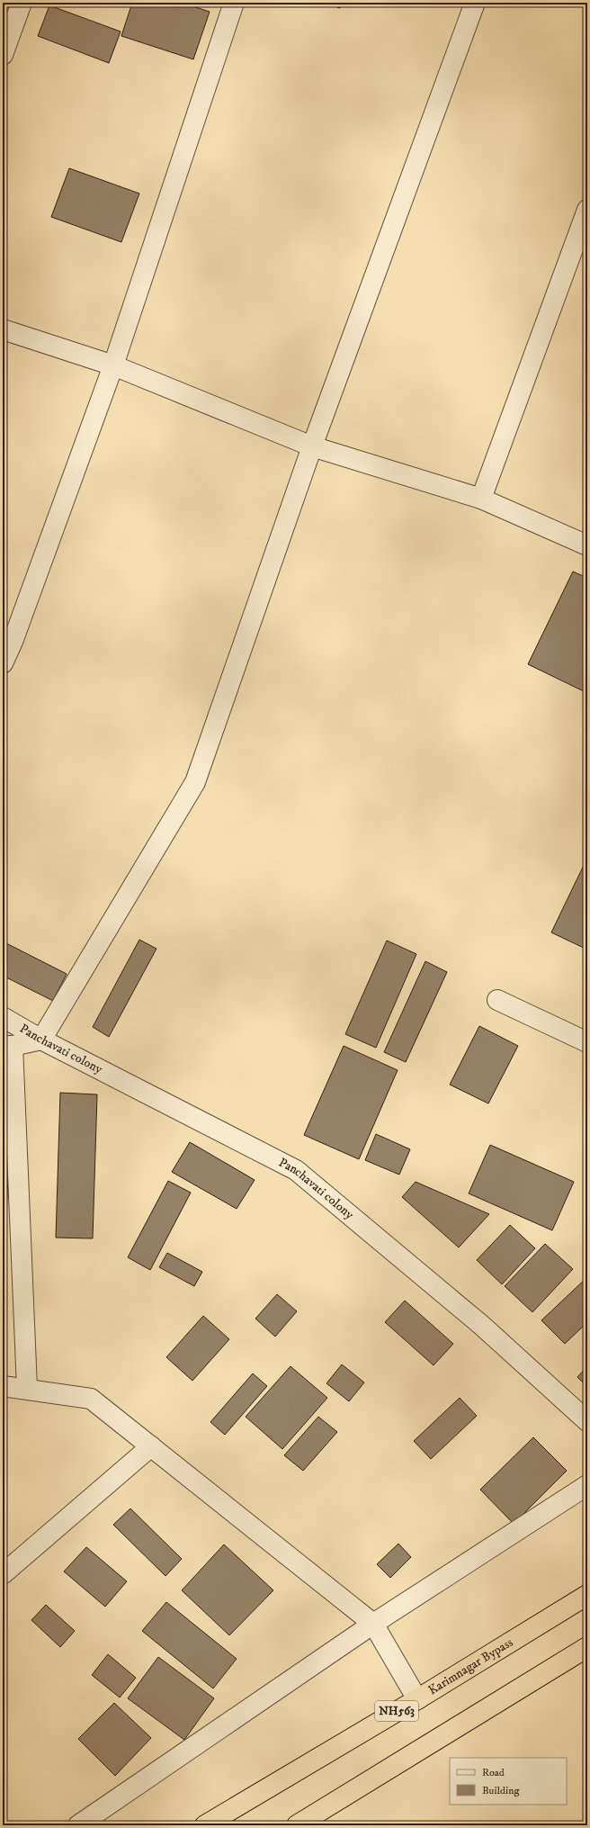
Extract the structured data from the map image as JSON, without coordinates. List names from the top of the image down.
{
  "streets": {
    "highway": ["Karimnagar Bypass", "NH563"],
    "street": ["Panchavati colony"]
  },
  "legend": ["Road", "Building"]
}
